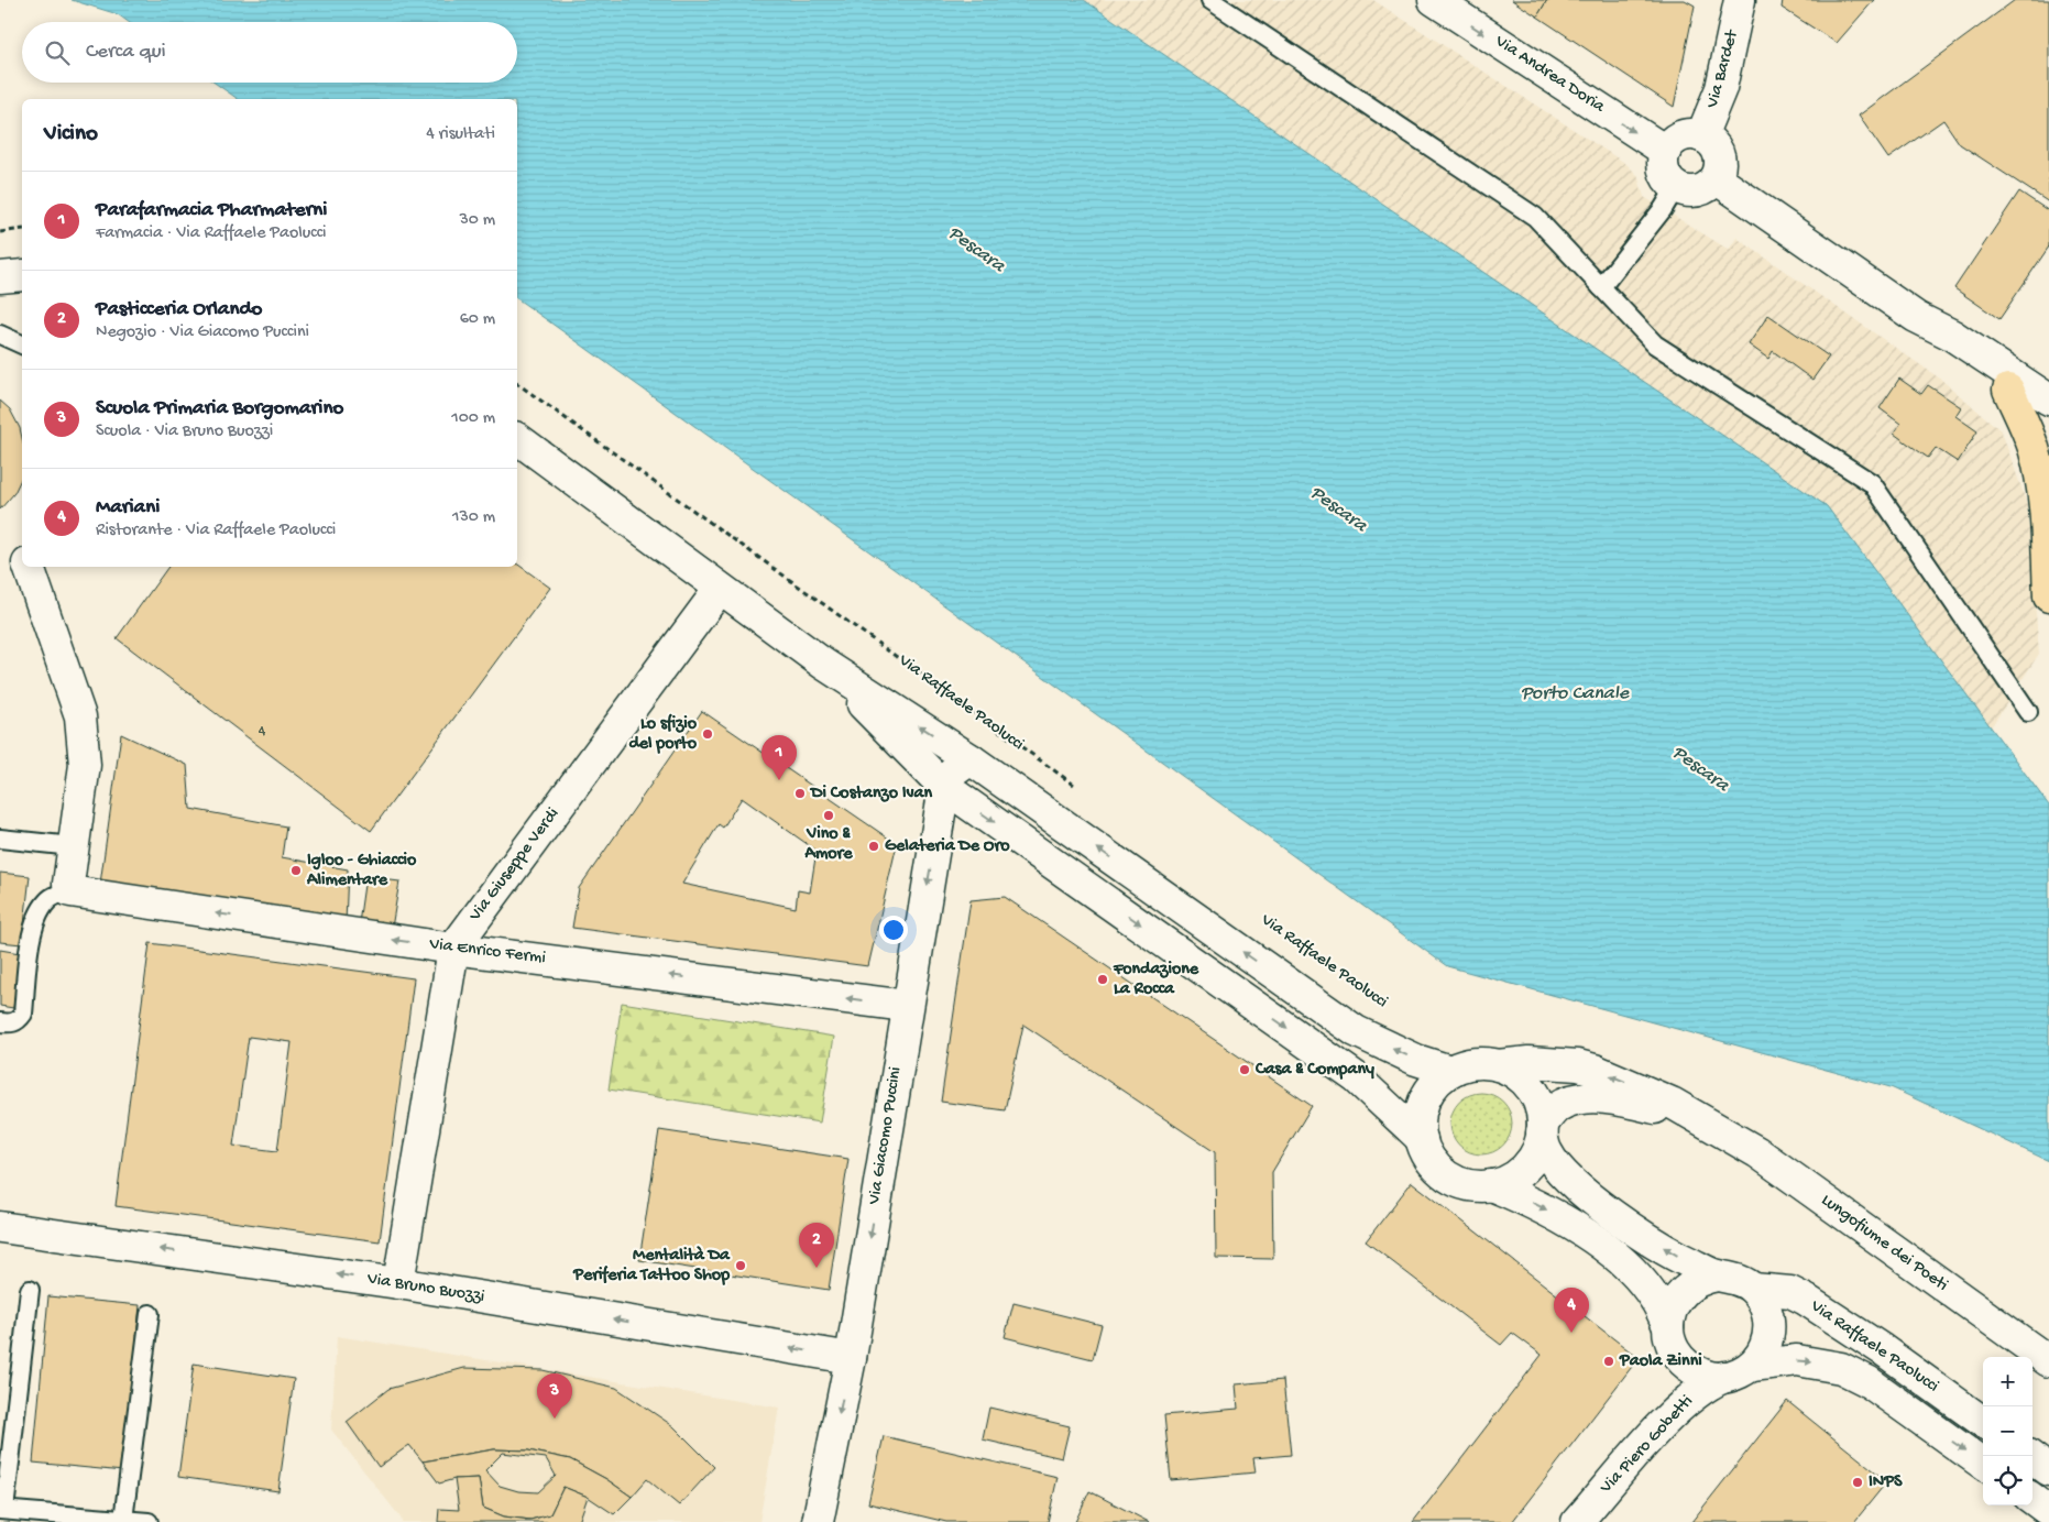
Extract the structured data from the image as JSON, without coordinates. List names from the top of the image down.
{
  "streets": {
    "street": [
      "Via Bardet",
      "Via Andrea Doria",
      "Via Raffaele Paolucci",
      "Via Giuseppe Verdi",
      "Via Enrico Fermi",
      "Via Giacomo Puccini",
      "Lungofiume dei Poeti",
      "Via Bruno Buozzi",
      "Via Piero Gobetti"
    ]
  },
  "crossings": [
    ["Via Bardet", "Via Andrea Doria"],
    ["Via Raffaele Paolucci", "Via Giuseppe Verdi"],
    ["Via Raffaele Paolucci", "Via Giacomo Puccini"],
    ["Via Raffaele Paolucci", "Lungofiume dei Poeti"],
    ["Via Raffaele Paolucci", "Via Piero Gobetti"],
    ["Via Giuseppe Verdi", "Via Enrico Fermi"],
    ["Via Giuseppe Verdi", "Via Bruno Buozzi"],
    ["Via Enrico Fermi", "Via Giacomo Puccini"],
    ["Via Giacomo Puccini", "Via Bruno Buozzi"]
  ],
  "one_way": [
    "Via Andrea Doria",
    "Via Enrico Fermi",
    "Via Giacomo Puccini",
    "Via Bruno Buozzi"
  ],
  "water": ["Pescara", "Porto Canale"],
  "places": [
    "Lo sfizio del porto",
    "Di Costanzo Ivan",
    "Vino & Amore",
    "Gelateria De Oro",
    "Igloo - Ghiaccio Alimentare",
    "Fondazione La Rocca",
    "Casa & Company",
    "Mentalità Da Periferia Tattoo Shop",
    "Paola Zinni",
    "INPS"
  ],
  "house_numbers": ["4"],
  "page": {
    "search": "Cerca qui",
    "heading": ["Vicino", "4 risultati"],
    "list": [
      {
        "mark": "1",
        "name": "Parafarmacia Pharmaterni",
        "note": "Farmacia · Via Raffaele Paolucci",
        "value": "30 m"
      },
      {
        "mark": "2",
        "name": "Pasticceria Orlando",
        "note": "Negozio · Via Giacomo Puccini",
        "value": "60 m"
      },
      {
        "mark": "3",
        "name": "Scuola Primaria Borgomarino",
        "note": "Scuola · Via Bruno Buozzi",
        "value": "100 m"
      },
      {
        "mark": "4",
        "name": "Mariani",
        "note": "Ristorante · Via Raffaele Paolucci",
        "value": "130 m"
      }
    ],
    "pins": [
      "1",
      "2",
      "4",
      "3"
    ],
    "map_buttons": ["+", "−"]
  }
}
